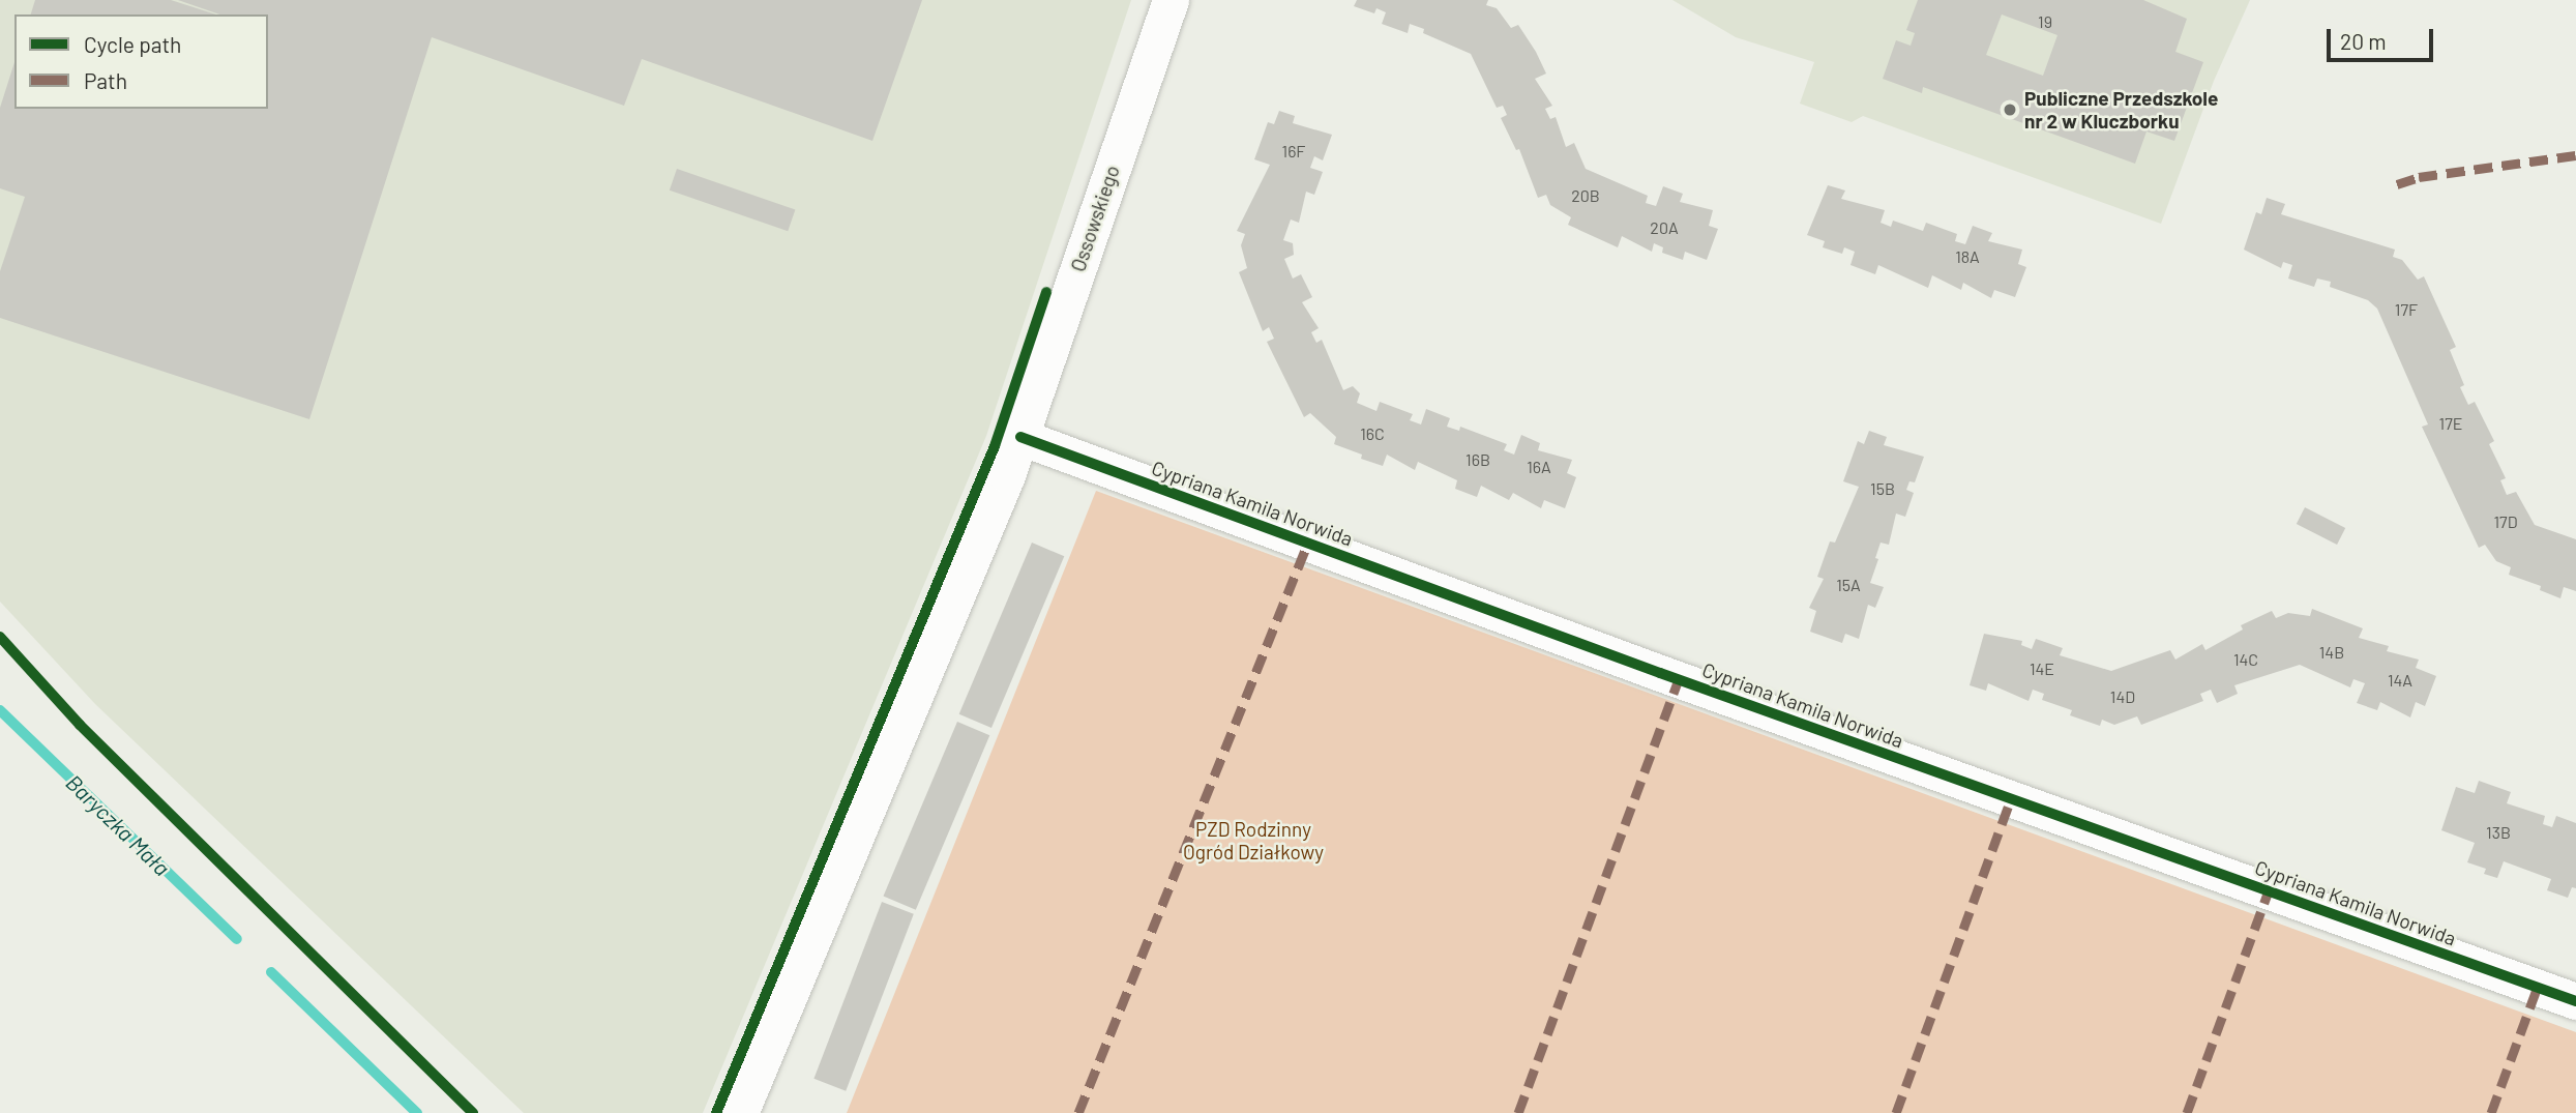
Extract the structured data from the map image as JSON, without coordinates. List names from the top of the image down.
{
  "streets": {
    "street": ["Ossowskiego", "Cypriana Kamila Norwida"]
  },
  "crossings": [
    ["Ossowskiego", "Cypriana Kamila Norwida"]
  ],
  "water": ["Baryczka Mała"],
  "parks": ["PZD Rodzinny Ogród Działkowy"],
  "places": ["Publiczne Przedszkole nr 2 w Kluczborku"],
  "house_numbers": [
    "19",
    "16F",
    "20B",
    "20A",
    "18A",
    "17F",
    "17E",
    "16C",
    "16B",
    "16A",
    "15B",
    "17D",
    "15A",
    "14B",
    "14C",
    "14E",
    "14A",
    "14D",
    "13B"
  ],
  "legend": ["Cycle path", "Path"],
  "scale_bar": "20 m"
}
